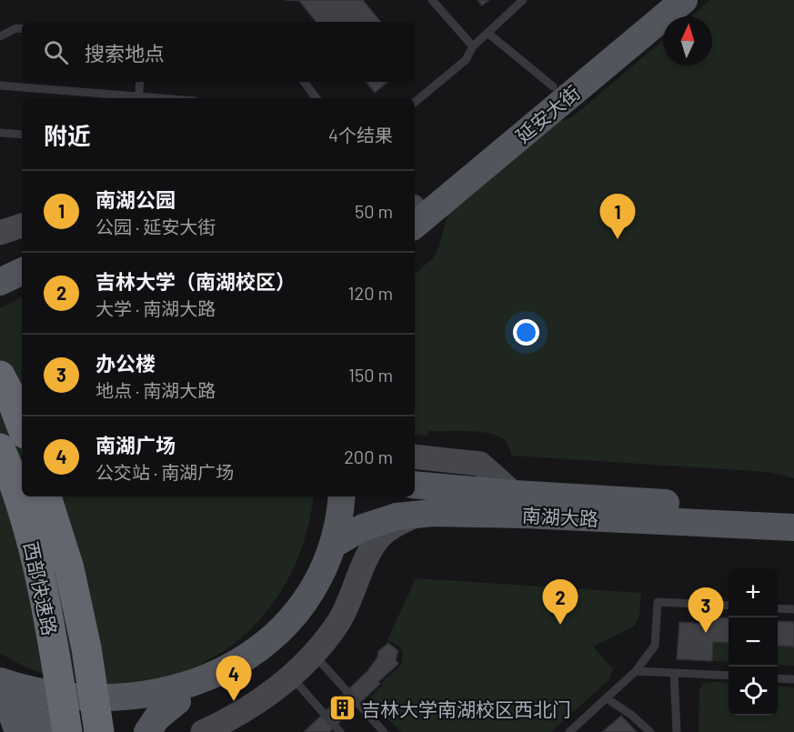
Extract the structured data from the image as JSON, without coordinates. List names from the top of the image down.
{
  "streets": {
    "highway": ["西部快速路"],
    "main road": ["延安大街", "南湖大路"]
  },
  "places": {
    "building": ["吉林大学南湖校区西北门"]
  },
  "north": "top",
  "page": {
    "search": "搜索地点",
    "heading": ["附近", "4个结果"],
    "list": [
      {
        "mark": "1",
        "name": "南湖公园",
        "note": "公园 · 延安大街",
        "value": "50 m"
      },
      {
        "mark": "2",
        "name": "吉林大学（南湖校区）",
        "note": "大学 · 南湖大路",
        "value": "120 m"
      },
      {
        "mark": "3",
        "name": "办公楼",
        "note": "地点 · 南湖大路",
        "value": "150 m"
      },
      {
        "mark": "4",
        "name": "南湖广场",
        "note": "公交站 · 南湖广场",
        "value": "200 m"
      }
    ],
    "pins": [
      "1",
      "2",
      "3",
      "4"
    ],
    "map_buttons": ["+", "−"]
  }
}
